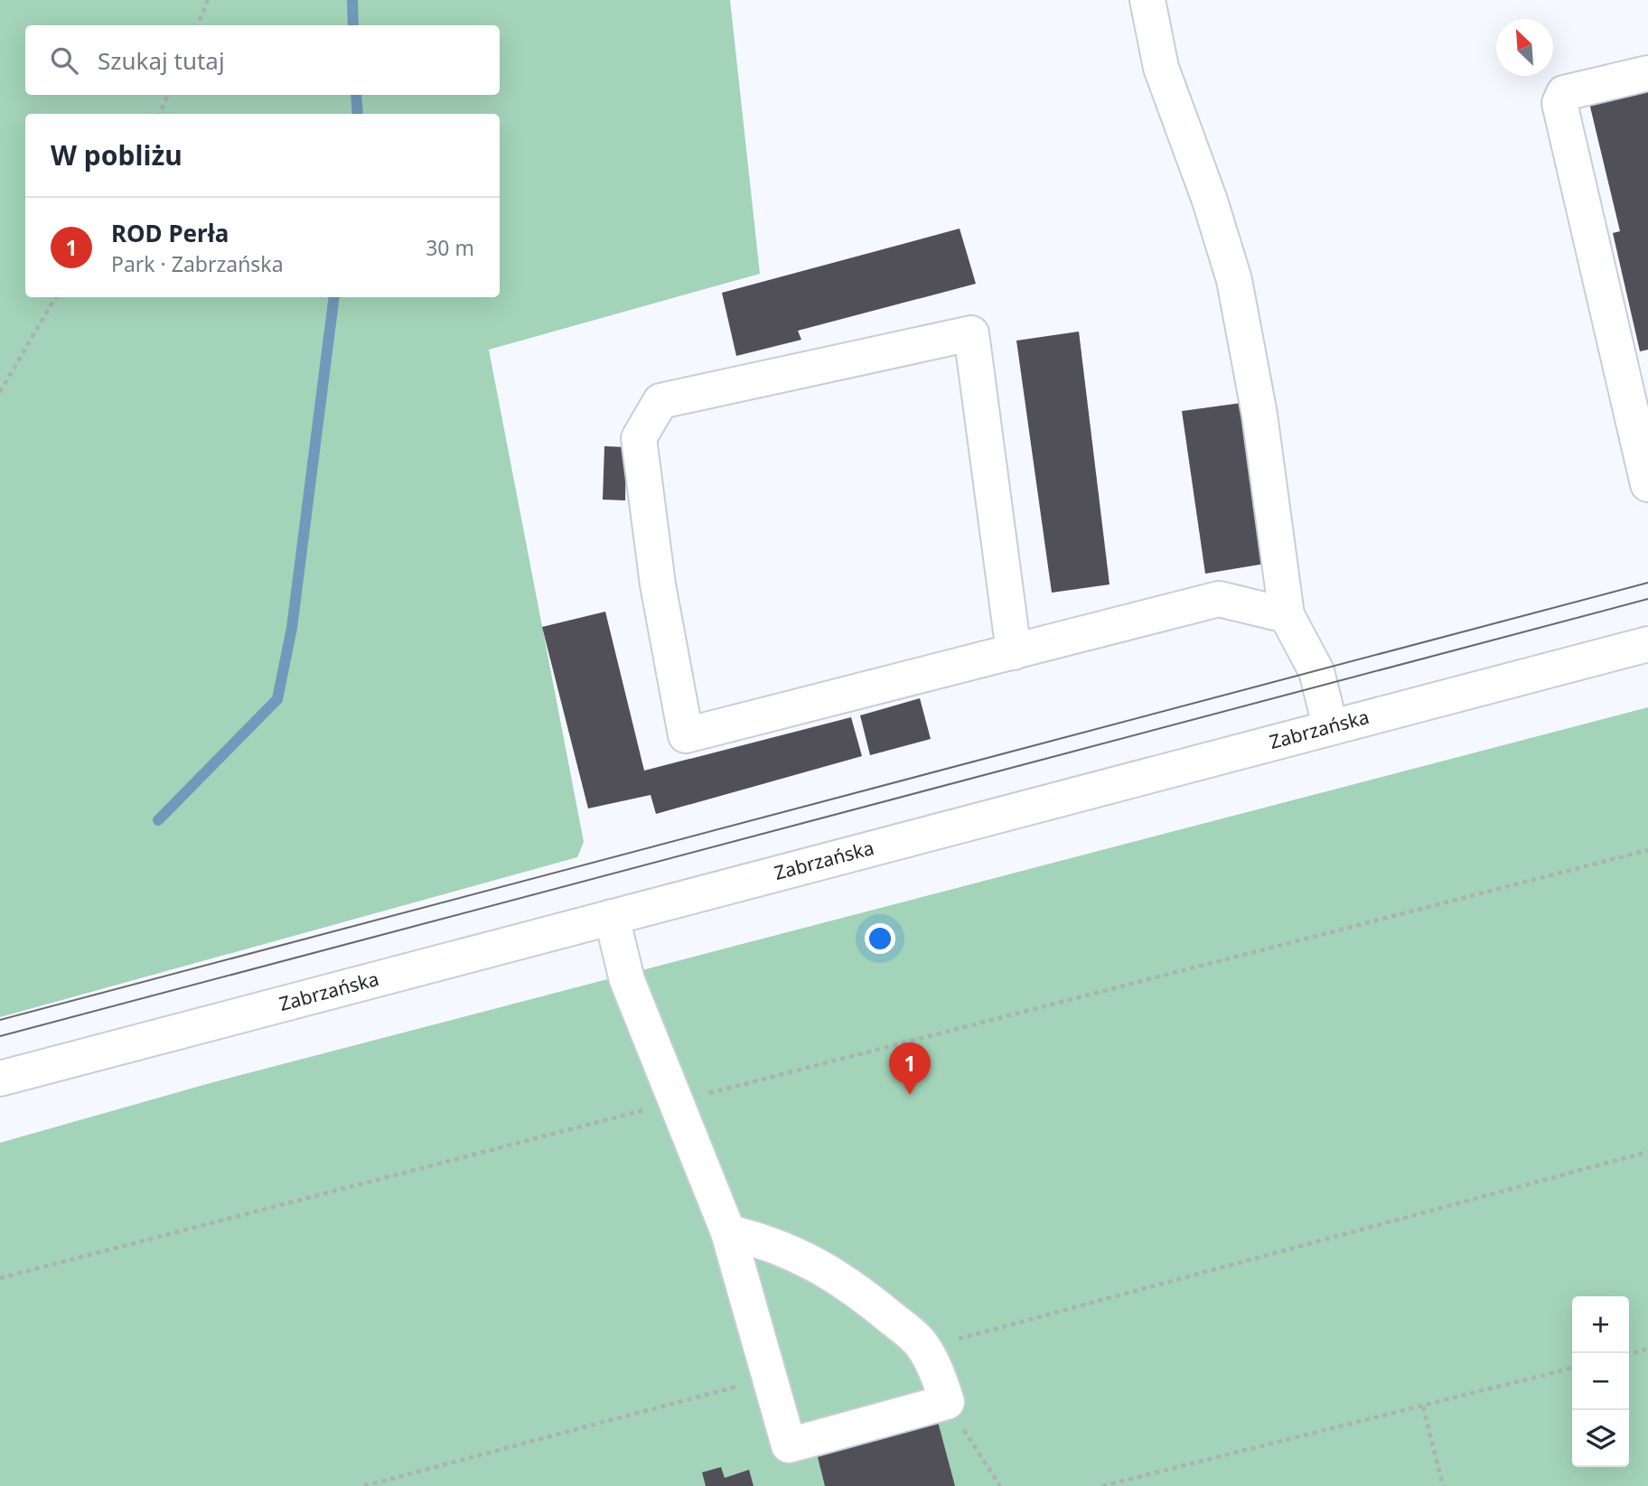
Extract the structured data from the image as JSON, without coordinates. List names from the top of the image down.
{
  "streets": {
    "street": ["Zabrzańska"]
  },
  "north": "top left",
  "page": {
    "search": "Szukaj tutaj",
    "heading": "W pobliżu",
    "list": [
      {
        "mark": "1",
        "name": "ROD Perła",
        "note": "Park · Zabrzańska",
        "value": "30 m"
      }
    ],
    "pins": "1",
    "map_buttons": ["+", "−"]
  }
}
